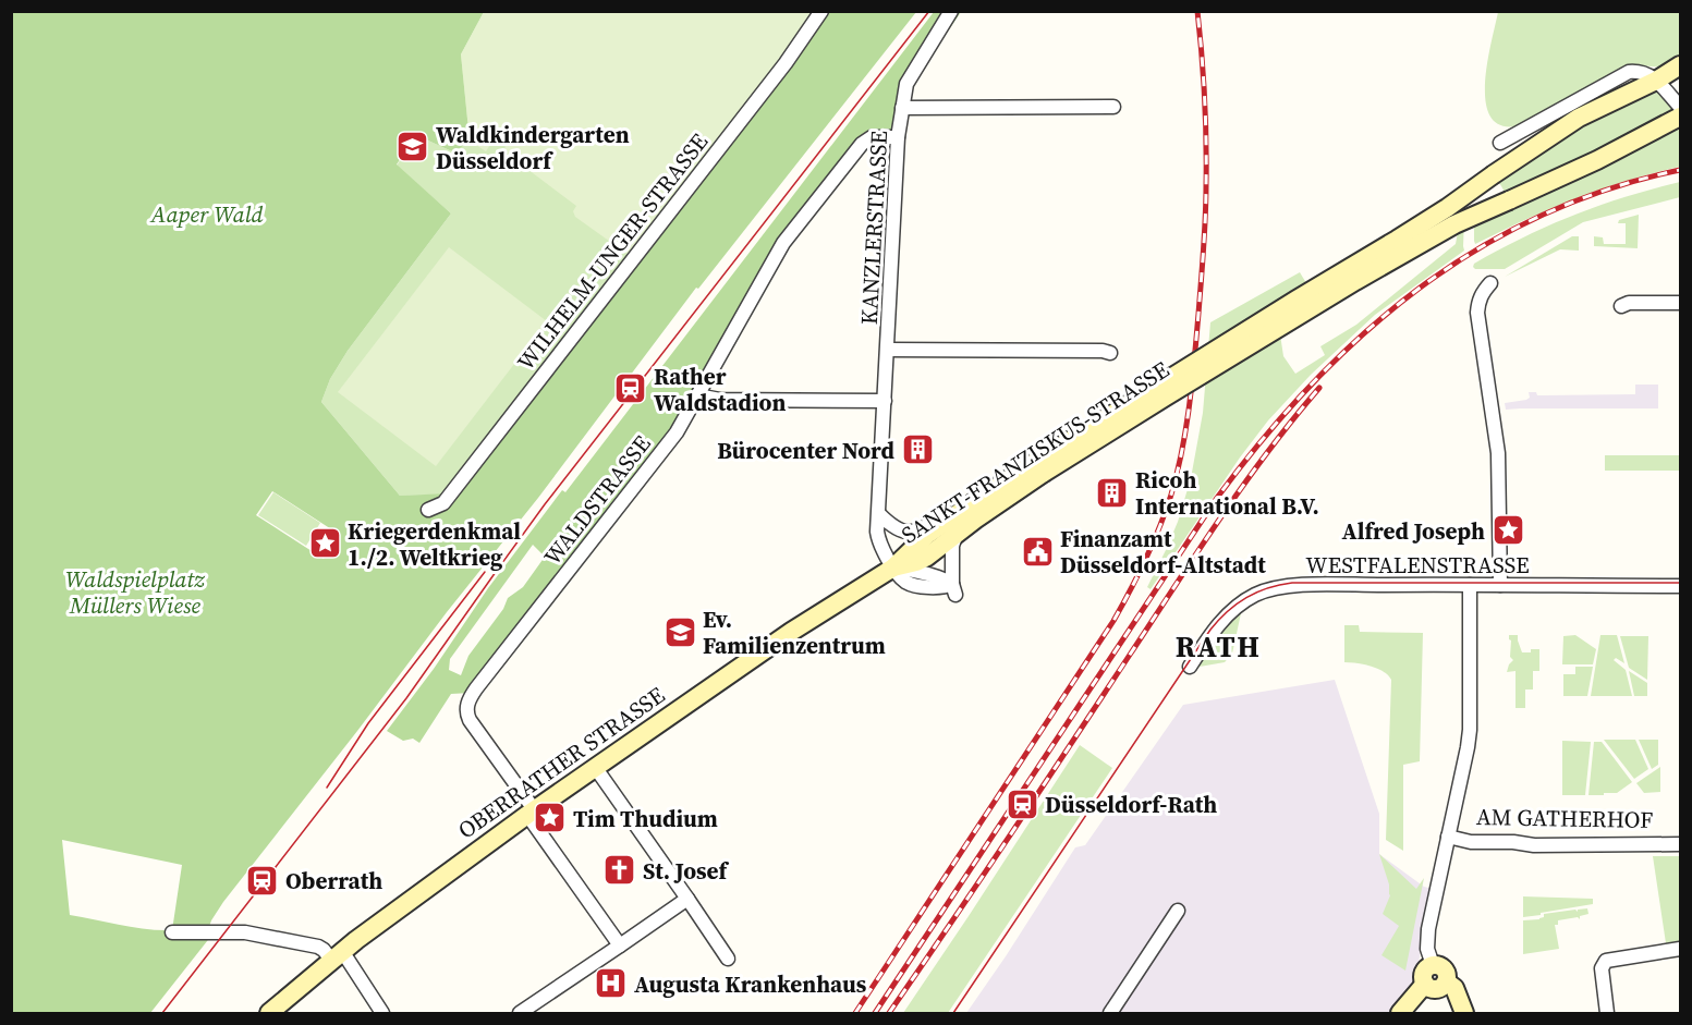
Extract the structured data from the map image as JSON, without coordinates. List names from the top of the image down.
{
  "streets": {
    "main road": ["SANKT-FRANZISKUS-STRASSE", "OBERRATHER STRASSE"],
    "street": [
      "KANZLERSTRASSE",
      "WILHELM-UNGER-STRASSE",
      "WALDSTRASSE",
      "WESTFALENSTRASSE",
      "AM GATHERHOF"
    ]
  },
  "crossings": [
    ["KANZLERSTRASSE", "SANKT-FRANZISKUS-STRASSE"],
    ["KANZLERSTRASSE", "WALDSTRASSE"],
    ["KANZLERSTRASSE", "OBERRATHER STRASSE"],
    ["SANKT-FRANZISKUS-STRASSE", "OBERRATHER STRASSE"],
    ["WALDSTRASSE", "OBERRATHER STRASSE"],
    ["WESTFALENSTRASSE", "AM GATHERHOF"]
  ],
  "districts": ["RATH"],
  "parks": ["Aaper Wald", "Waldspielplatz Müllers Wiese"],
  "places": {
    "school or university": ["Waldkindergarten Düsseldorf", "Ev. Familienzentrum"],
    "station": ["Rather Waldstadion", "Düsseldorf-Rath", "Oberrath"],
    "building": ["Bürocenter Nord", "Ricoh International B.V."],
    "place": ["Alfred Joseph", "Kriegerdenkmal 1./2. Weltkrieg", "Tim Thudium"],
    "public building": ["Finanzamt Düsseldorf-Altstadt"],
    "church": ["St. Josef"],
    "hospital": ["Augusta Krankenhaus"]
  }
}
